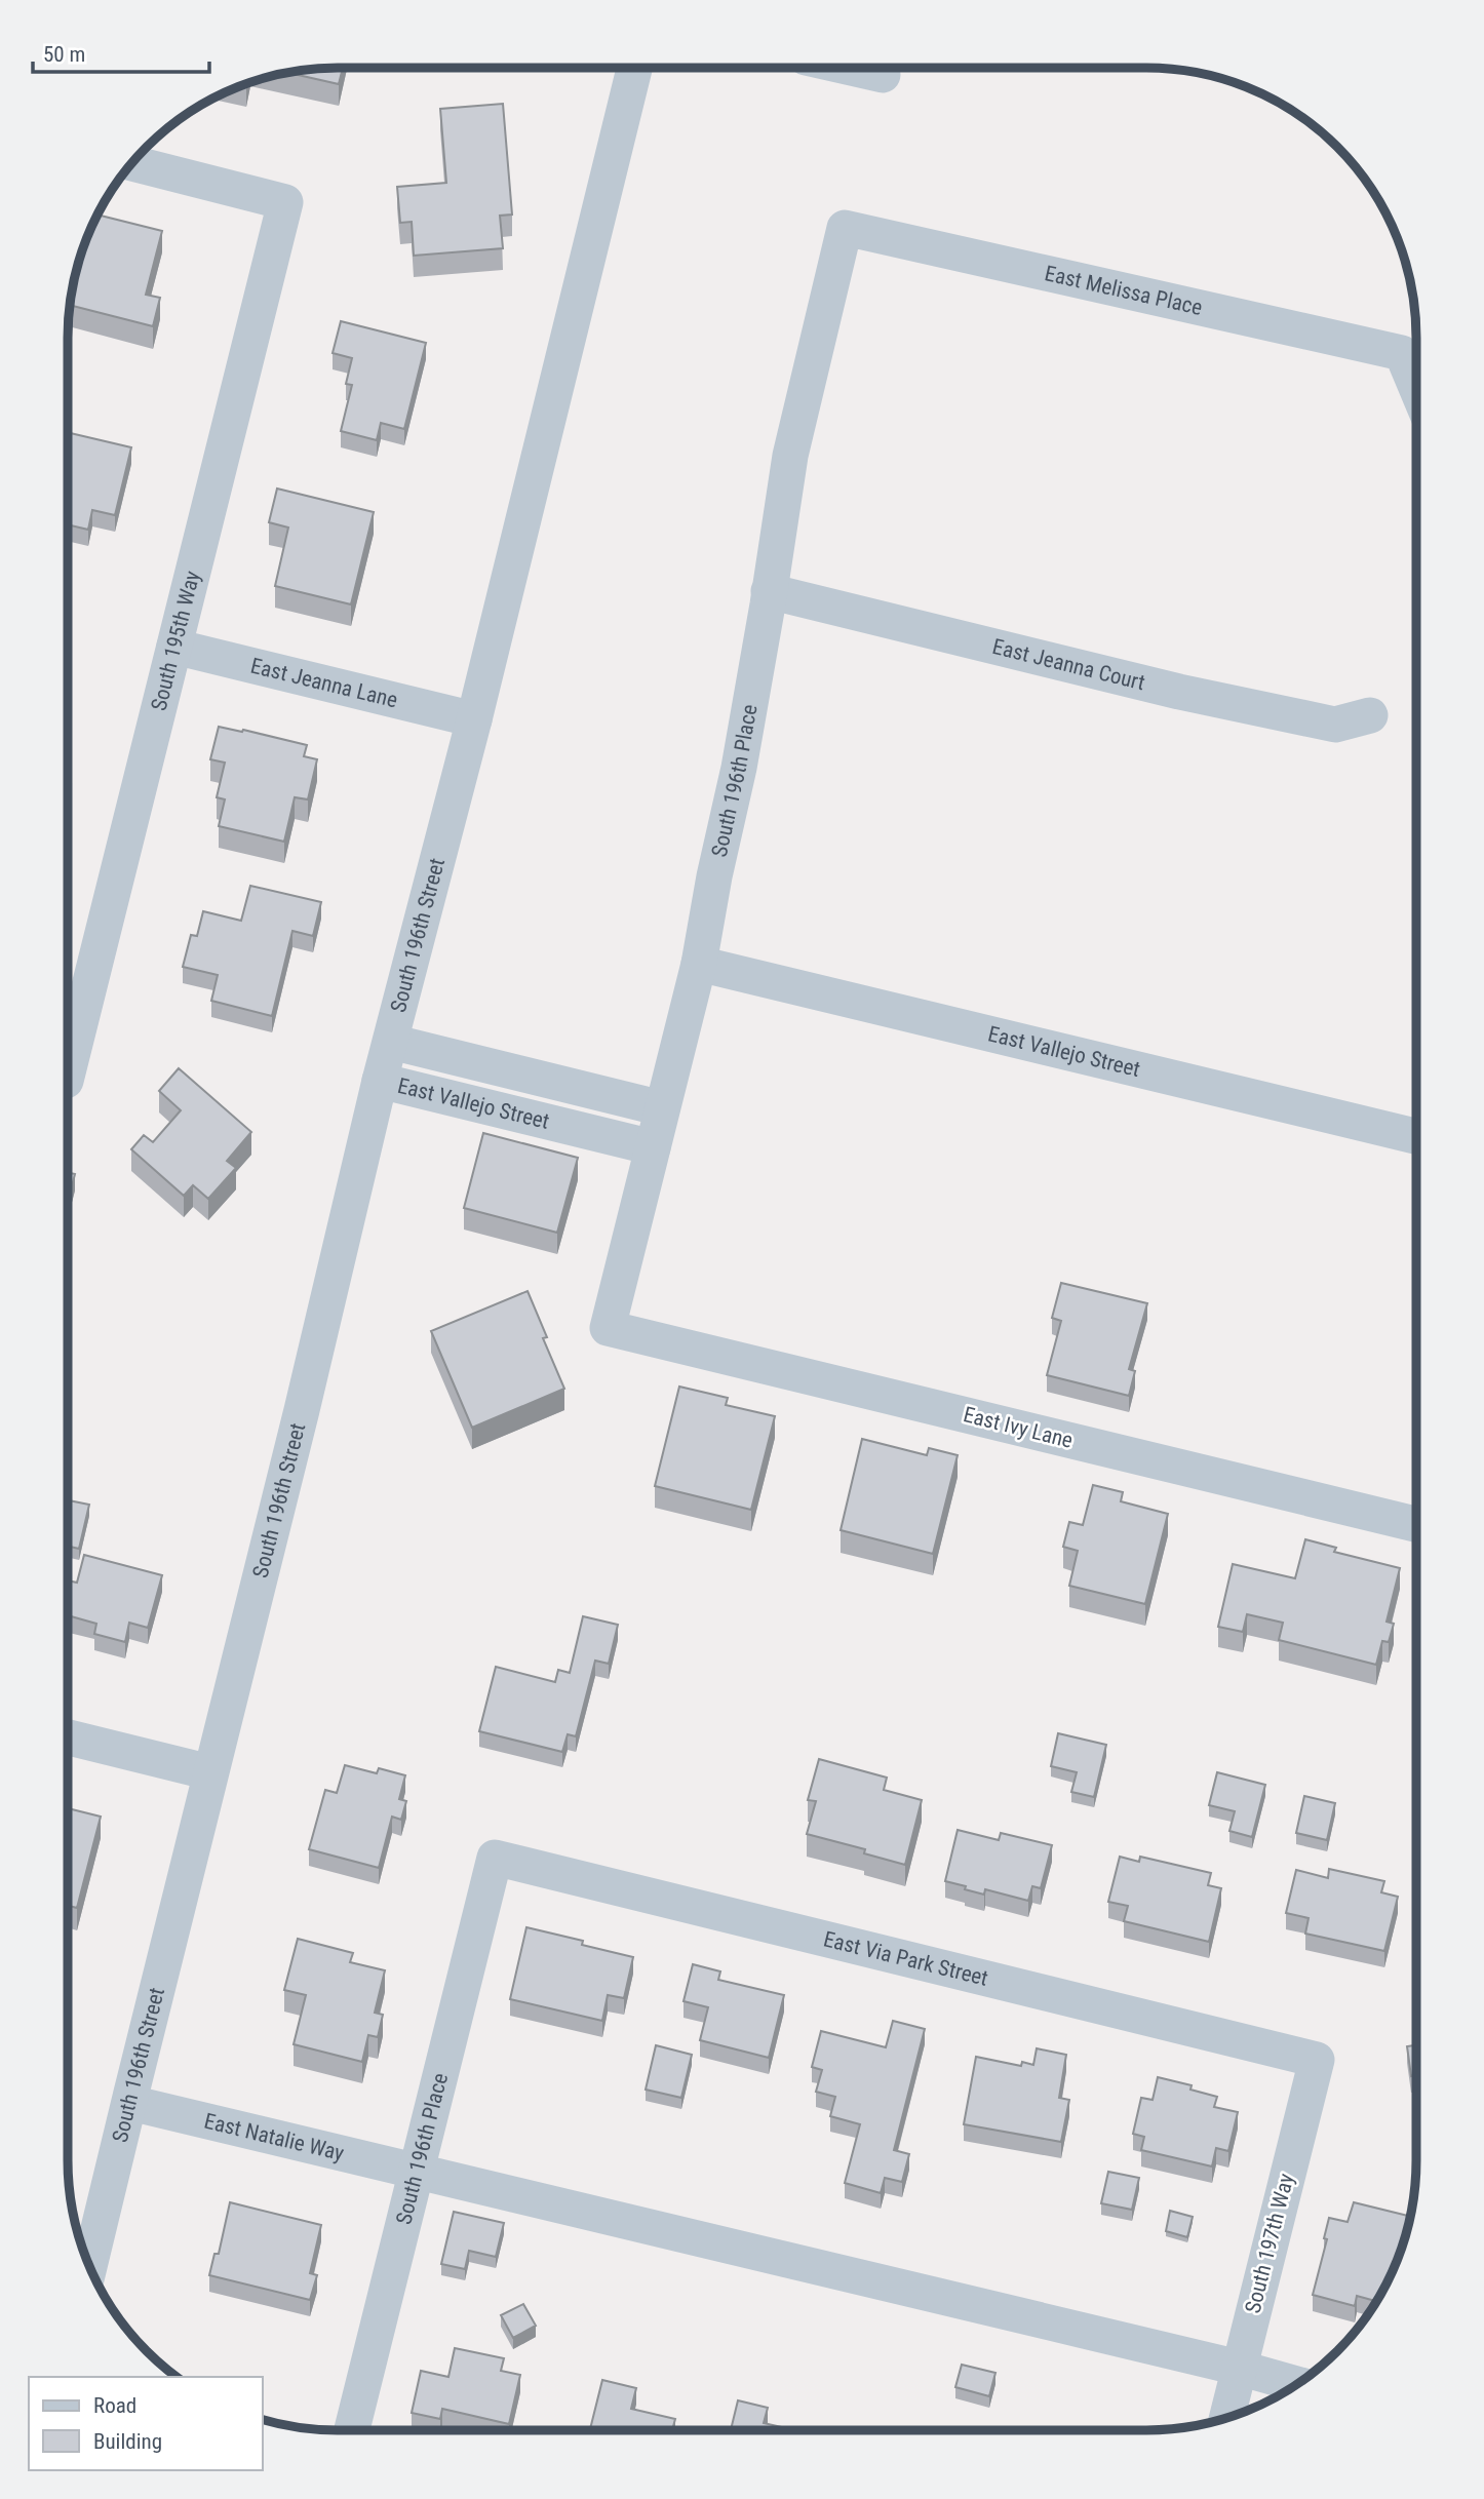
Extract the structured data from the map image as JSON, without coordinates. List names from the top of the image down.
{
  "streets": {
    "street": [
      "East Melissa Place",
      "South 195th Way",
      "East Jeanna Court",
      "East Jeanna Lane",
      "South 196th Place",
      "South 196th Street",
      "East Vallejo Street",
      "East Ivy Lane",
      "East Via Park Street",
      "East Natalie Way",
      "South 197th Way"
    ]
  },
  "crossings": [
    ["East Melissa Place", "South 196th Place"],
    ["South 195th Way", "East Jeanna Lane"],
    ["East Jeanna Court", "South 196th Place"],
    ["East Jeanna Lane", "South 196th Street"],
    ["South 196th Place", "East Vallejo Street"],
    ["South 196th Place", "East Ivy Lane"],
    ["South 196th Place", "East Via Park Street"],
    ["South 196th Place", "East Natalie Way"],
    ["South 196th Street", "East Vallejo Street"],
    ["South 196th Street", "East Natalie Way"],
    ["East Via Park Street", "South 197th Way"],
    ["East Natalie Way", "South 197th Way"]
  ],
  "legend": ["Road", "Building"],
  "scale_bar": "50 m"
}
